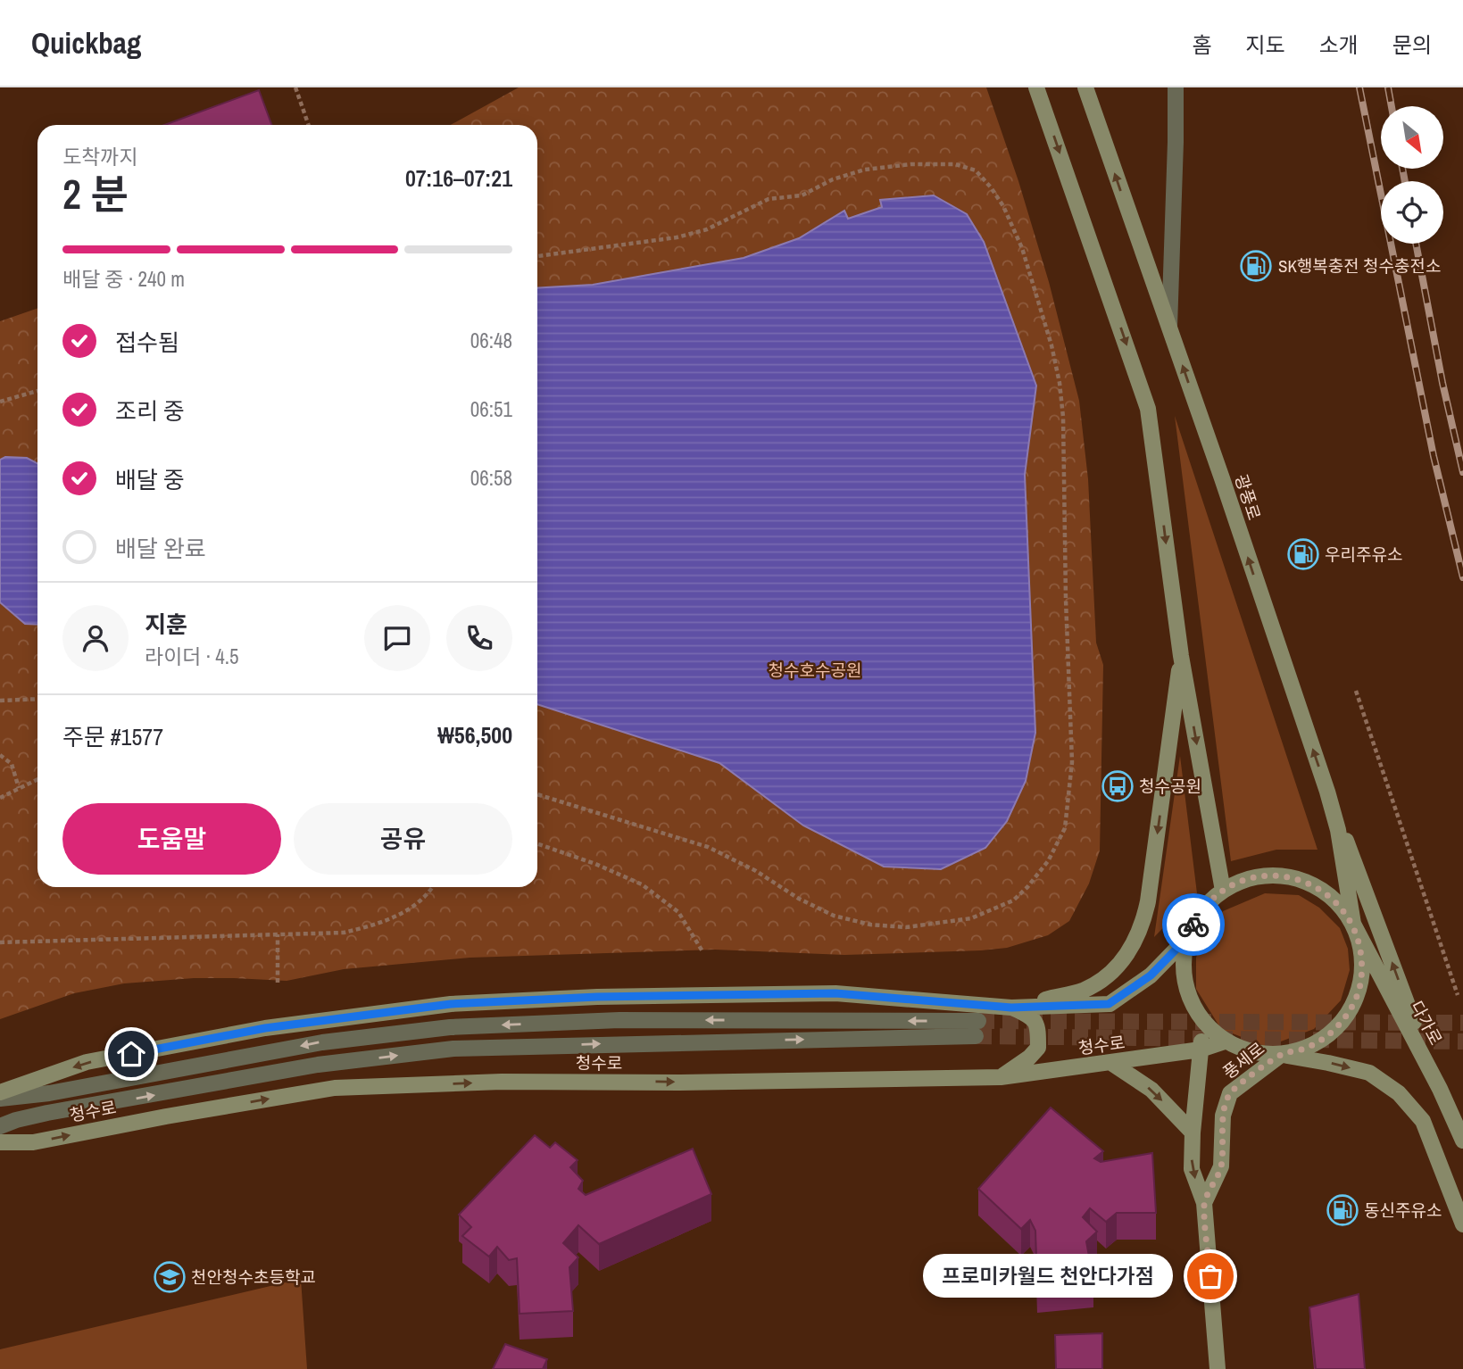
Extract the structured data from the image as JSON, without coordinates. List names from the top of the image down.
{
  "streets": {
    "street": [
      "광풍로",
      "다가로",
      "청수로",
      "풍세로"
    ]
  },
  "crossings": [
    ["광풍로", "다가로"],
    ["광풍로", "청수로"],
    ["광풍로", "풍세로"],
    ["다가로", "청수로"],
    ["다가로", "풍세로"],
    ["청수로", "풍세로"]
  ],
  "parks": ["청수호수공원"],
  "places": {
    "fuel station": ["SK행복충전 청수충전소", "우리주유소", "동신주유소"],
    "bus stop": ["청수공원"],
    "other": ["프로미카월드 천안다가점"],
    "school or university": ["천안청수초등학교"]
  },
  "north": "bottom right",
  "page": {
    "header": "Quickbag",
    "nav": [
      "홈",
      "지도",
      "소개",
      "문의"
    ],
    "heading": ["2 분", "도착까지", "07:16–07:21"],
    "panel": [
      "지훈",
      "라이더 · 4.5",
      "주문 #1577",
      "₩56,500"
    ],
    "bar": "배달 중 · 240 m",
    "list": [
      ["접수됨", "06:48"],
      ["조리 중", "06:51"],
      ["배달 중", "06:58"],
      "배달 완료"
    ],
    "buttons": ["도움말", "공유"],
    "bubble": "프로미카월드 천안다가점"
  }
}
